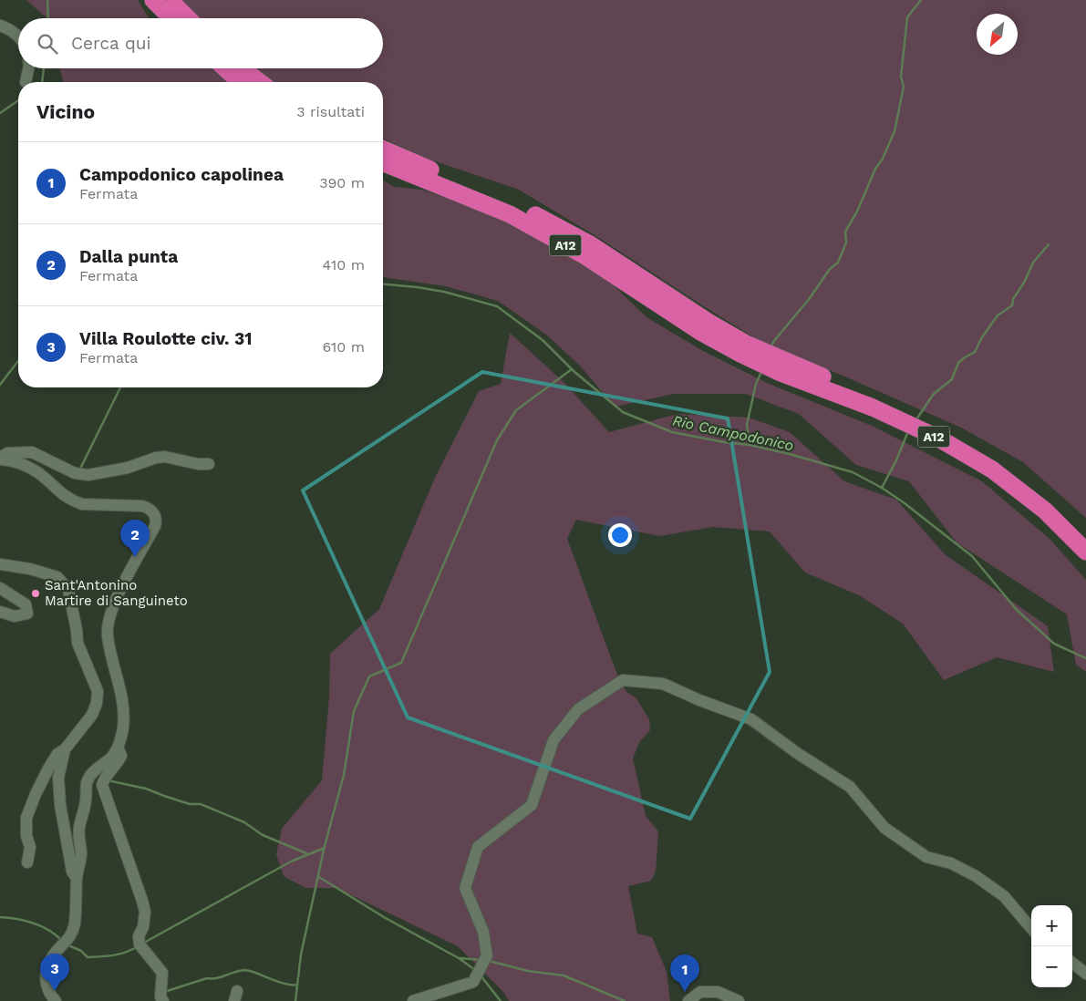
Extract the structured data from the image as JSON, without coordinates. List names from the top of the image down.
{
  "streets": {
    "highway": ["A12"]
  },
  "water": ["Rio Campodonico"],
  "places": ["Sant'Antonino Martire di Sanguineto"],
  "north": "bottom left",
  "page": {
    "search": "Cerca qui",
    "heading": ["Vicino", "3 risultati"],
    "list": [
      {
        "mark": "1",
        "name": "Campodonico capolinea",
        "note": "Fermata",
        "value": "390 m"
      },
      {
        "mark": "2",
        "name": "Dalla punta",
        "note": "Fermata",
        "value": "410 m"
      },
      {
        "mark": "3",
        "name": "Villa Roulotte civ. 31",
        "note": "Fermata",
        "value": "610 m"
      }
    ],
    "pins": ["2", "3", "1"],
    "map_buttons": ["+", "−"]
  }
}
